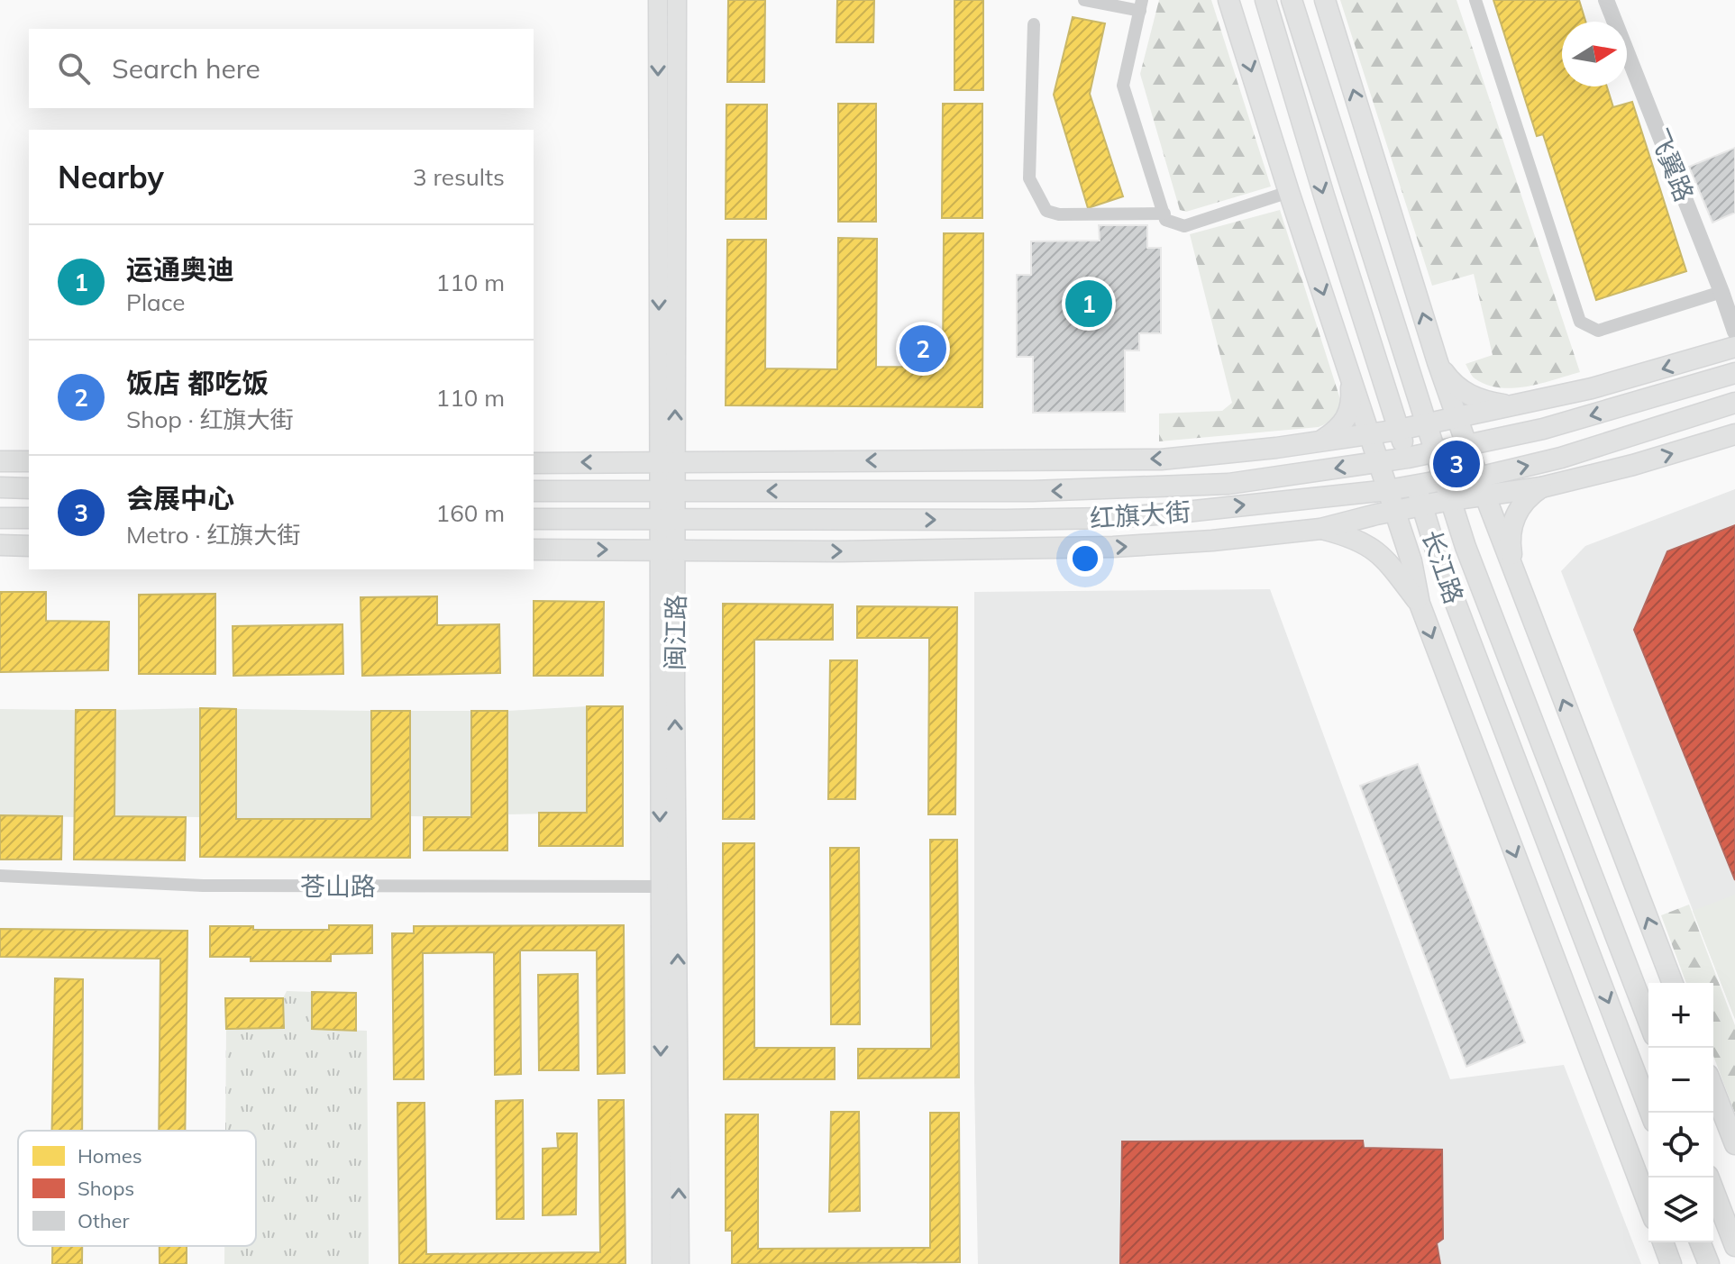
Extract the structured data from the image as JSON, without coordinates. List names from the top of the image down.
{
  "streets": {
    "main road": ["红旗大街", "长江路", "闽江路"],
    "street": ["飞翼路", "苍山路"]
  },
  "crossings": [
    ["红旗大街", "长江路"],
    ["红旗大街", "闽江路"],
    ["闽江路", "苍山路"]
  ],
  "legend": ["Homes", "Shops", "Other"],
  "north": "right",
  "page": {
    "search": "Search here",
    "heading": ["Nearby", "3 results"],
    "list": [
      {
        "mark": "1",
        "name": "运通奥迪",
        "note": "Place",
        "value": "110 m"
      },
      {
        "mark": "2",
        "name": "饭店 都吃饭",
        "note": "Shop · 红旗大街",
        "value": "110 m"
      },
      {
        "mark": "3",
        "name": "会展中心",
        "note": "Metro · 红旗大街",
        "value": "160 m"
      }
    ],
    "pins": ["1", "2", "3"],
    "map_buttons": ["+", "−"]
  }
}
